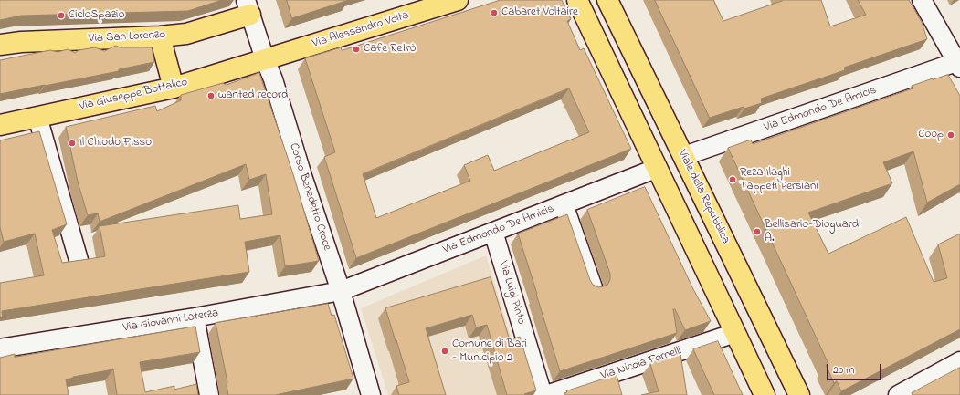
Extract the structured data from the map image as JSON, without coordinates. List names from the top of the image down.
{
  "streets": {
    "main road": [
      "Via Alessandro Volta",
      "Via San Lorenzo",
      "Via Giuseppe Bottalico",
      "Viale della Repubblica"
    ],
    "street": [
      "Via Edmondo De Amicis",
      "Corso Benedetto Croce",
      "Via Luigi Pinto",
      "Via Giovanni Laterza",
      "Via Nicola Fornelli"
    ]
  },
  "crossings": [
    ["Via Alessandro Volta", "Via Giuseppe Bottalico"],
    ["Via Alessandro Volta", "Corso Benedetto Croce"],
    ["Via San Lorenzo", "Corso Benedetto Croce"],
    ["Via Giuseppe Bottalico", "Corso Benedetto Croce"],
    ["Via Edmondo De Amicis", "Corso Benedetto Croce"],
    ["Via Edmondo De Amicis", "Viale della Repubblica"],
    ["Via Edmondo De Amicis", "Via Luigi Pinto"],
    ["Via Edmondo De Amicis", "Via Giovanni Laterza"],
    ["Corso Benedetto Croce", "Via Giovanni Laterza"]
  ],
  "places": [
    "Cabaret Voltaire",
    "CicloSpazio",
    "Cafe Retrò",
    "wanted record",
    "Coop",
    "Il Chiodo Fisso",
    "Reza Ilaghi Tappeti Persiani",
    "Bellisario-Dioguardi A.",
    "Comune di Bari - Municipio 2"
  ],
  "scale_bar": "20 m"
}
